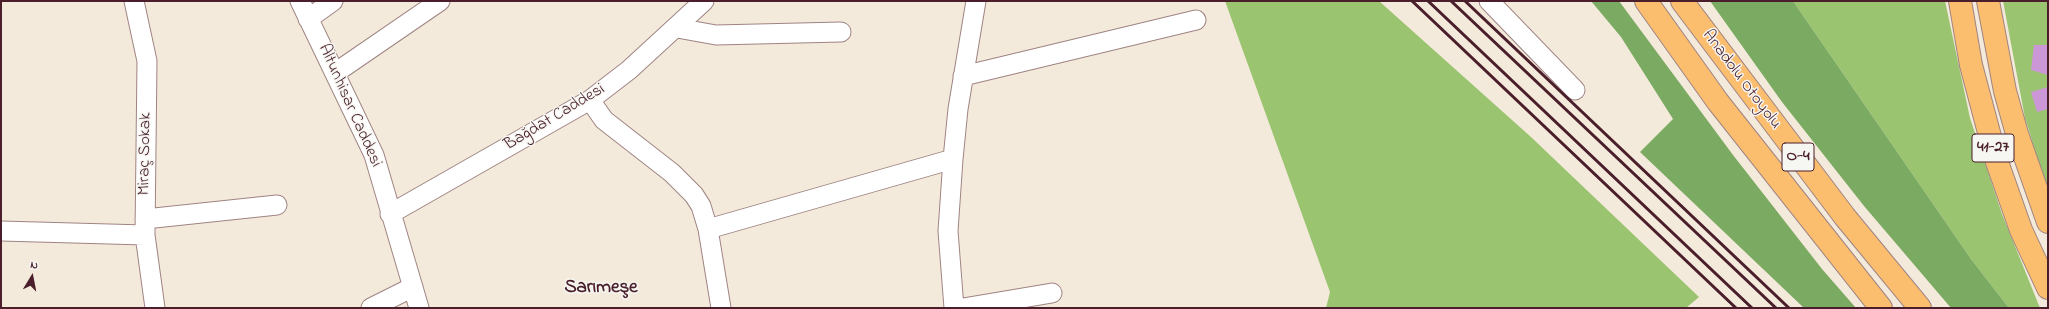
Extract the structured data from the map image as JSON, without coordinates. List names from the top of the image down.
{
  "streets": {
    "highway": ["Anadolu Otoyolu", "41-27", "O-4"],
    "street": ["Altunhisar Caddesi", "Bağdat Caddesi", "Miraç Sokak"]
  },
  "crossings": [
    ["Altunhisar Caddesi", "Bağdat Caddesi"]
  ],
  "districts": ["Sarımeşe"],
  "north": "top"
}
